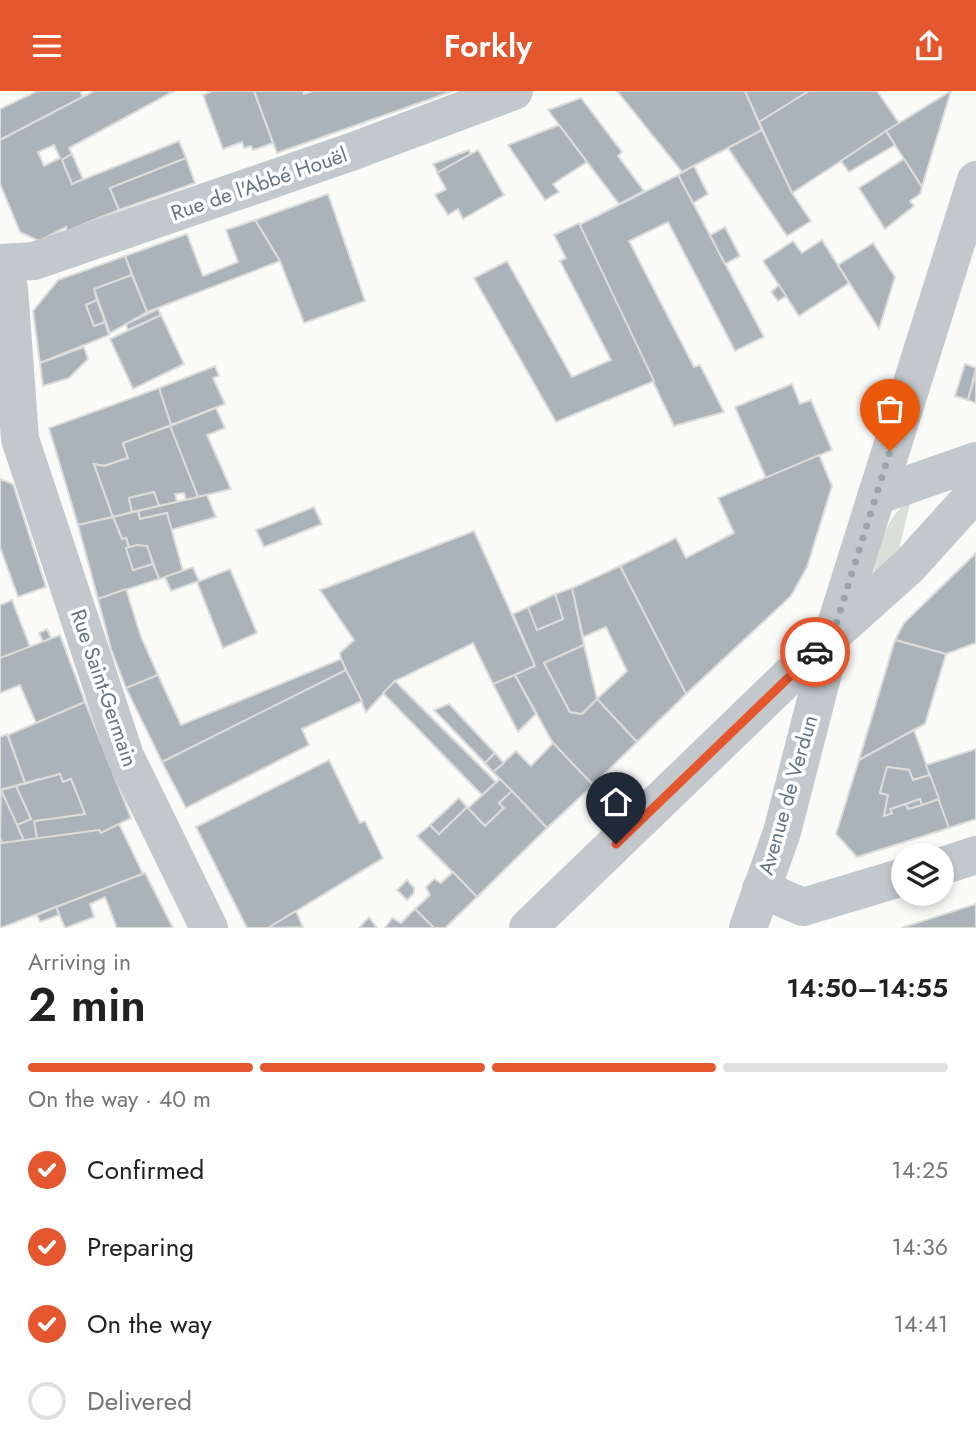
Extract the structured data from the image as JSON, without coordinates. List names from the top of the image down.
{
  "streets": {
    "street": ["Rue de l'Abbé Houël", "Rue Saint-Germain", "Avenue de Verdun"]
  },
  "crossings": [
    ["Rue de l'Abbé Houël", "Rue Saint-Germain"]
  ],
  "page": {
    "header": "Forkly",
    "heading": ["2 min", "Arriving in", "14:50–14:55"],
    "bar": "On the way · 40 m",
    "list": [
      ["Confirmed", "14:25"],
      ["Preparing", "14:36"],
      ["On the way", "14:41"],
      "Delivered"
    ]
  }
}
